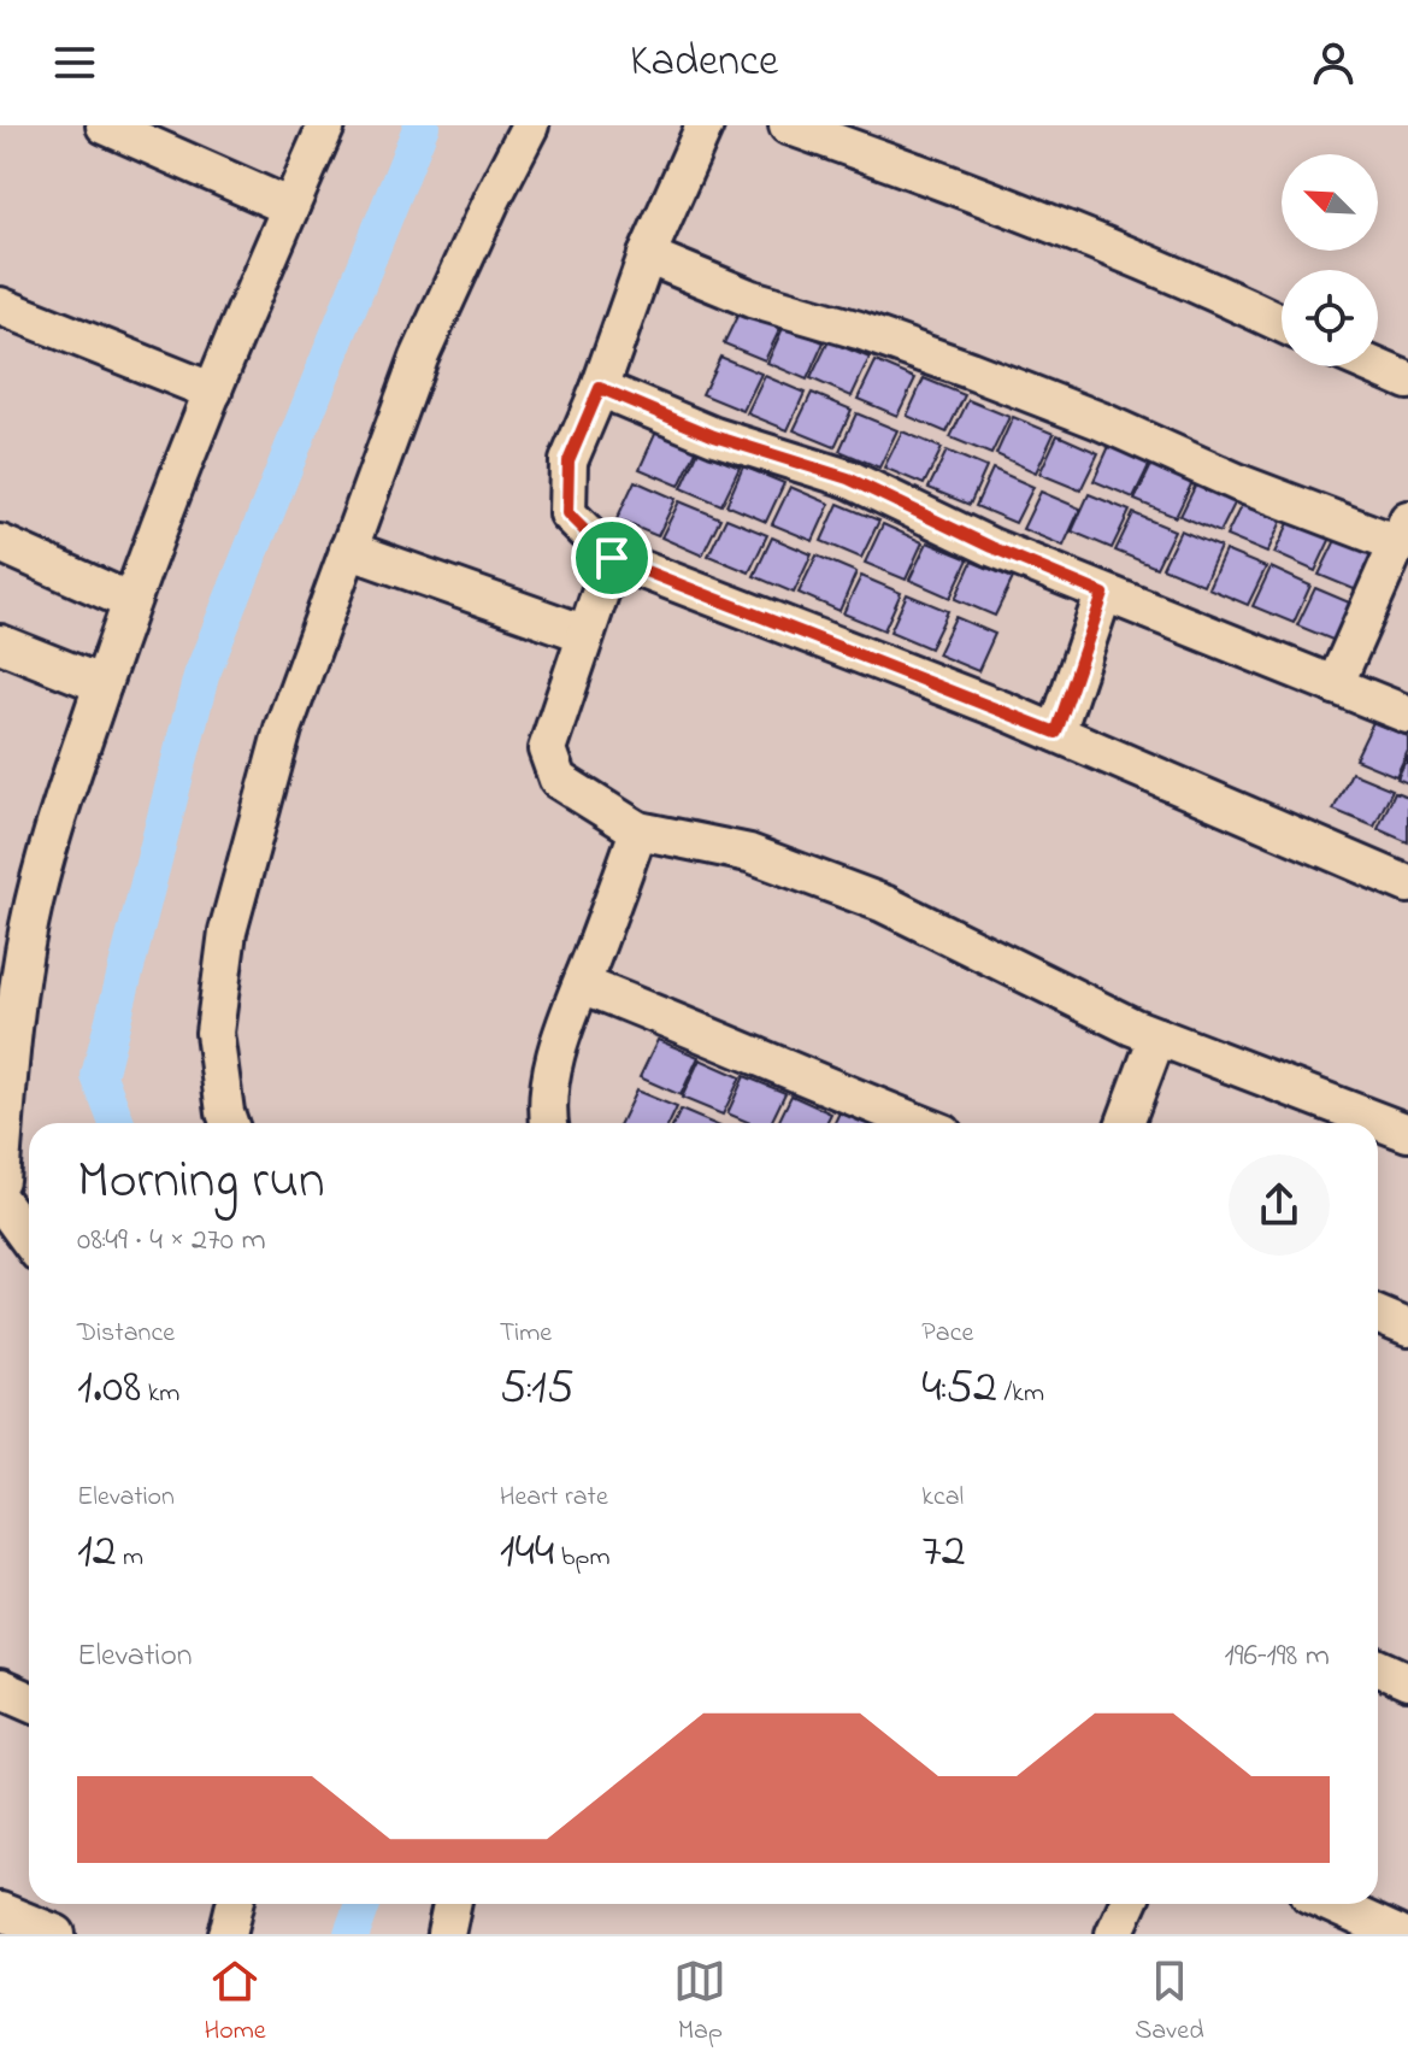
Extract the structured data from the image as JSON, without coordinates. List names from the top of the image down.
{
  "north": "top left",
  "page": {
    "header": "Kadence",
    "heading": ["Morning run", "08:49 · 4 × 270 m"],
    "stats": [
      ["Distance", "1.08 km"],
      ["Time", "5:15"],
      ["Pace", "4:52 /km"],
      ["Elevation", "12 m"],
      ["Heart rate", "144 bpm"],
      ["kcal", "72"]
    ],
    "chart": ["Elevation", "196–198 m"],
    "tabs": ["Home", "Map", "Saved"]
  }
}
